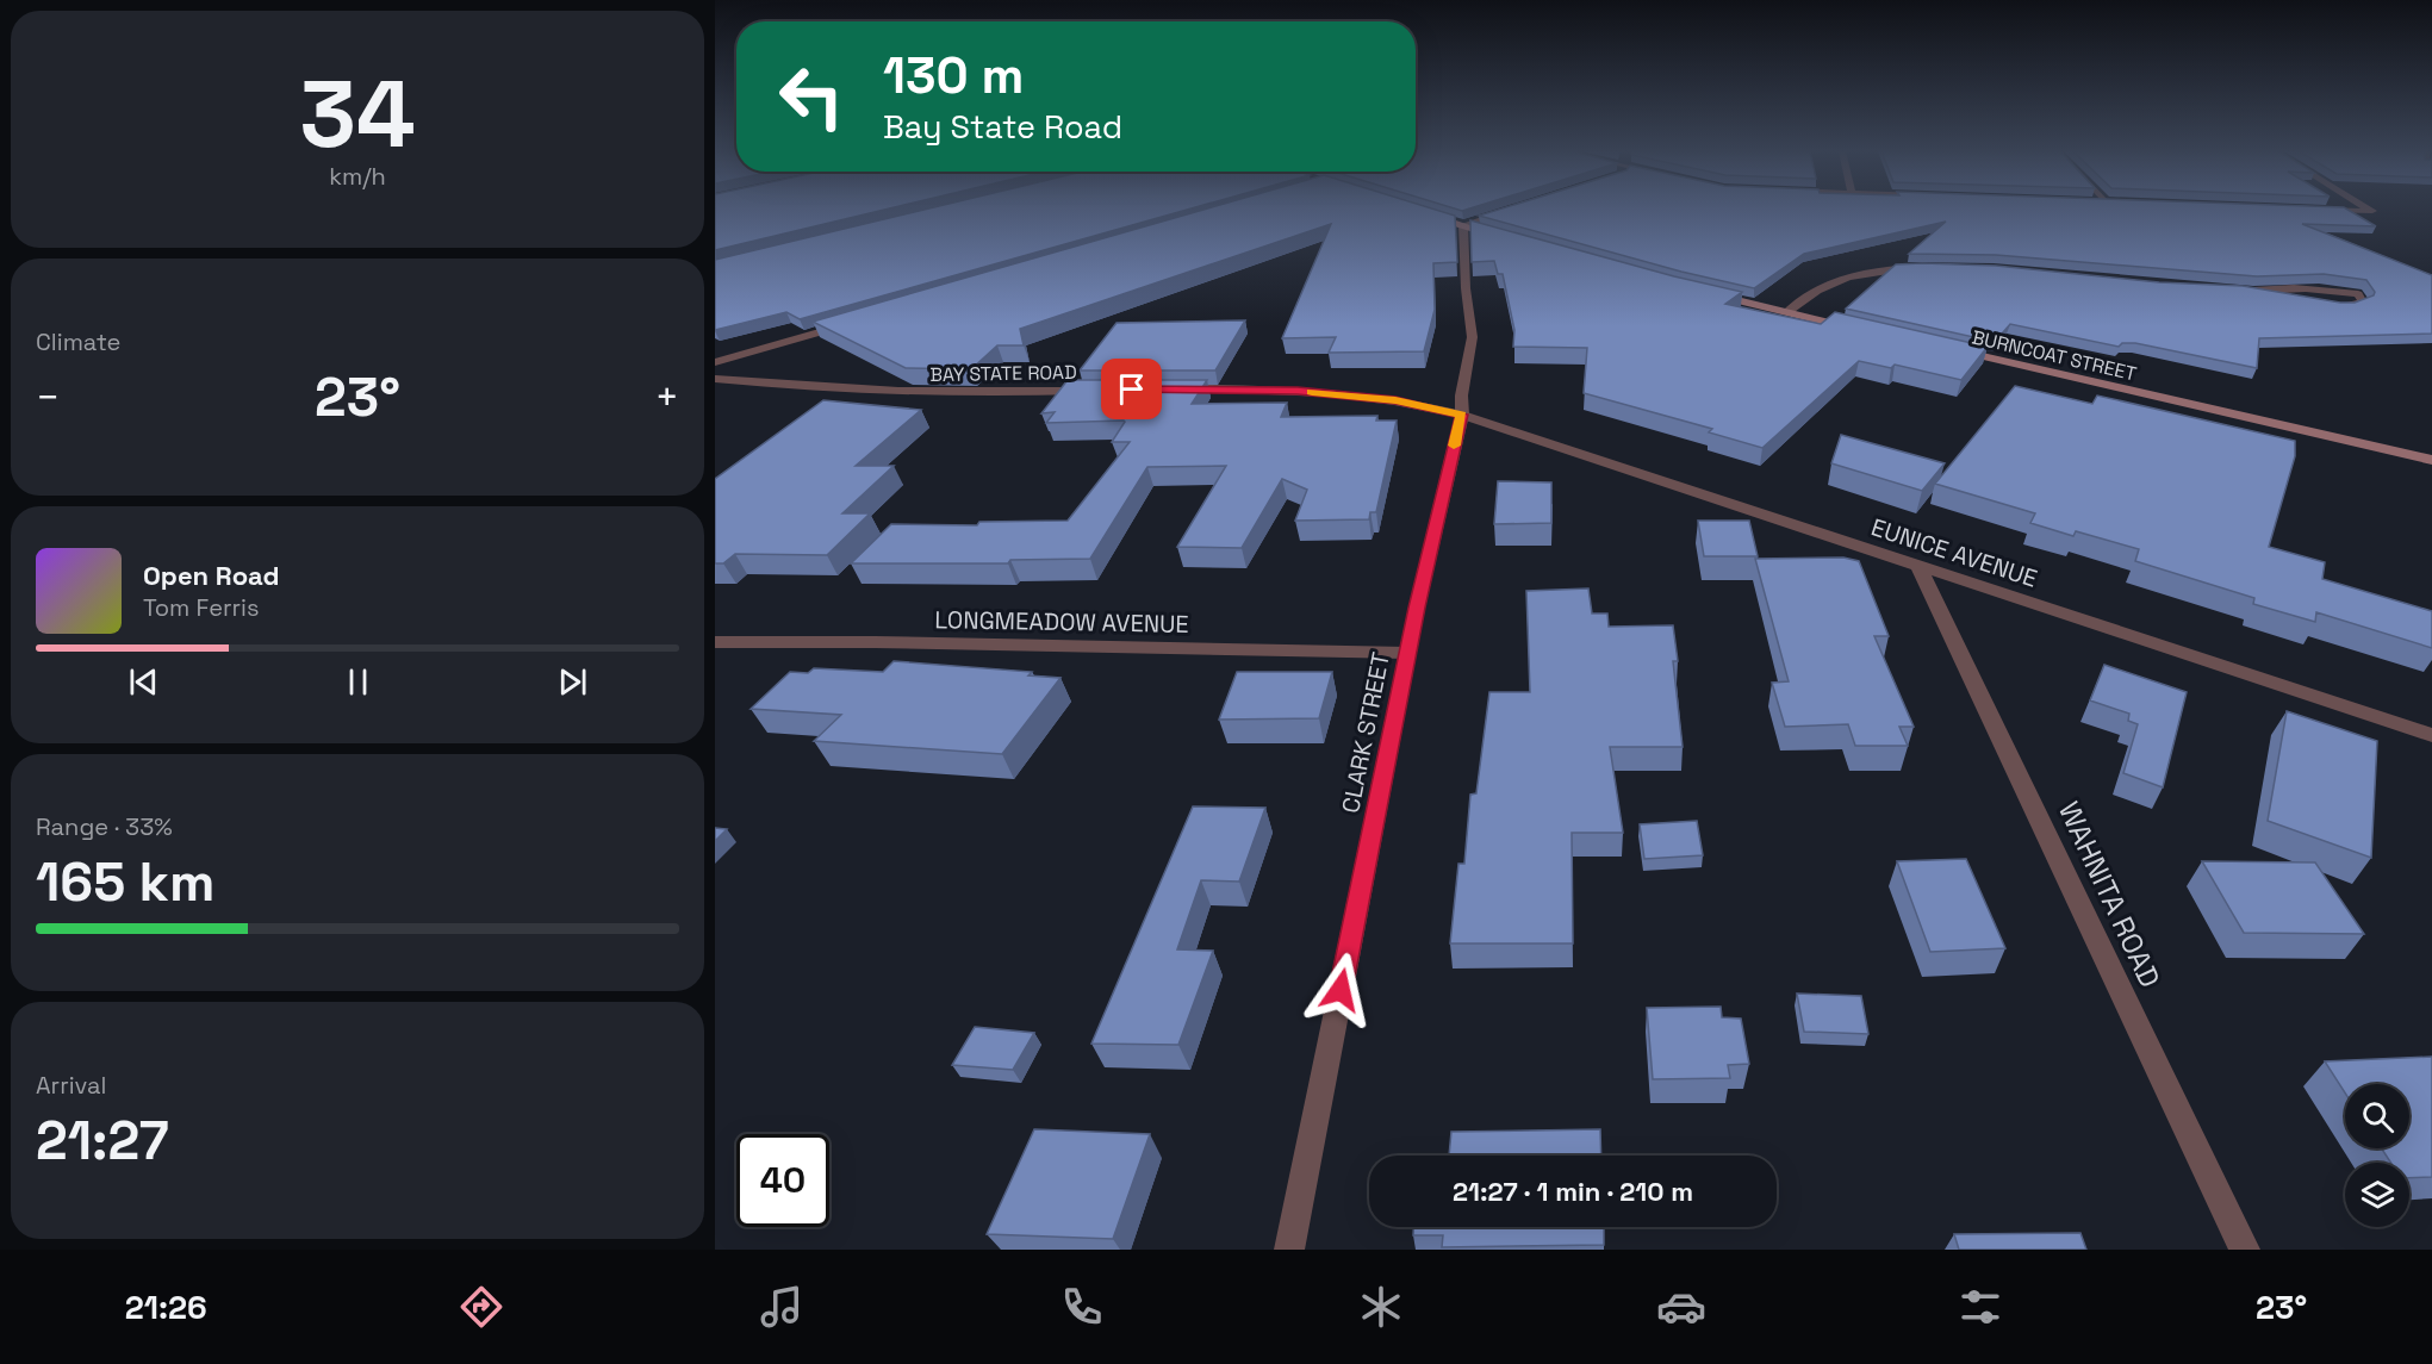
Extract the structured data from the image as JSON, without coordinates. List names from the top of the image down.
{
  "streets": {
    "main road": ["BURNCOAT STREET"],
    "street": [
      "BAY STATE ROAD",
      "EUNICE AVENUE",
      "LONGMEADOW AVENUE",
      "CLARK STREET",
      "WAHNITA ROAD"
    ]
  },
  "crossings": [
    ["EUNICE AVENUE", "CLARK STREET"],
    ["EUNICE AVENUE", "WAHNITA ROAD"],
    ["LONGMEADOW AVENUE", "CLARK STREET"]
  ],
  "page": {
    "tile": [
      ["34", "km/h"],
      "Climate",
      ["Range · 33%", "165 km"],
      ["Arrival", "21:27"]
    ],
    "turn": ["130 m", "Bay State Road"],
    "heat": ["−", "23°", "+"],
    "song": ["Open Road", "Tom Ferris"],
    "limit": "40",
    "trip": "21:27 · 1 min · 210 m",
    "tabs": ["21:26", "23°"]
  }
}
